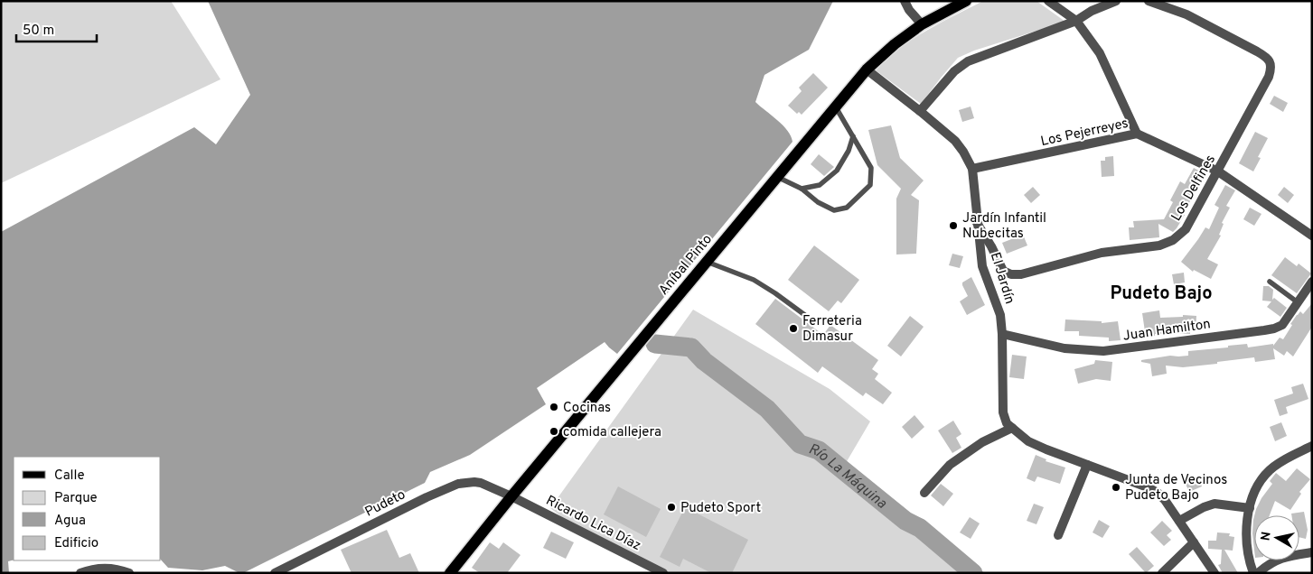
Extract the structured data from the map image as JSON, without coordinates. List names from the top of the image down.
{
  "streets": {
    "main road": ["Aníbal Pinto"],
    "street": [
      "Los Pejerreyes",
      "Los Delfines",
      "El Jardín",
      "Juan Hamilton",
      "Pudeto",
      "Ricardo Lica Díaz"
    ]
  },
  "crossings": [
    ["Los Pejerreyes", "Los Delfines"],
    ["Los Pejerreyes", "El Jardín"],
    ["Los Delfines", "El Jardín"],
    ["Aníbal Pinto", "El Jardín"],
    ["Aníbal Pinto", "Pudeto"],
    ["Aníbal Pinto", "Ricardo Lica Díaz"],
    ["El Jardín", "Juan Hamilton"],
    ["Pudeto", "Ricardo Lica Díaz"]
  ],
  "districts": ["Pudeto Bajo"],
  "water": ["Río La Máquina"],
  "places": [
    "Jardín Infantil Nubecitas",
    "Ferreteria Dimasur",
    "Cocinas",
    "comida callejera",
    "Junta de Vecinos Pudeto Bajo",
    "Pudeto Sport"
  ],
  "legend": [
    "Calle",
    "Parque",
    "Agua",
    "Edificio"
  ],
  "scale_bar": "50 m",
  "north": "left"
}
